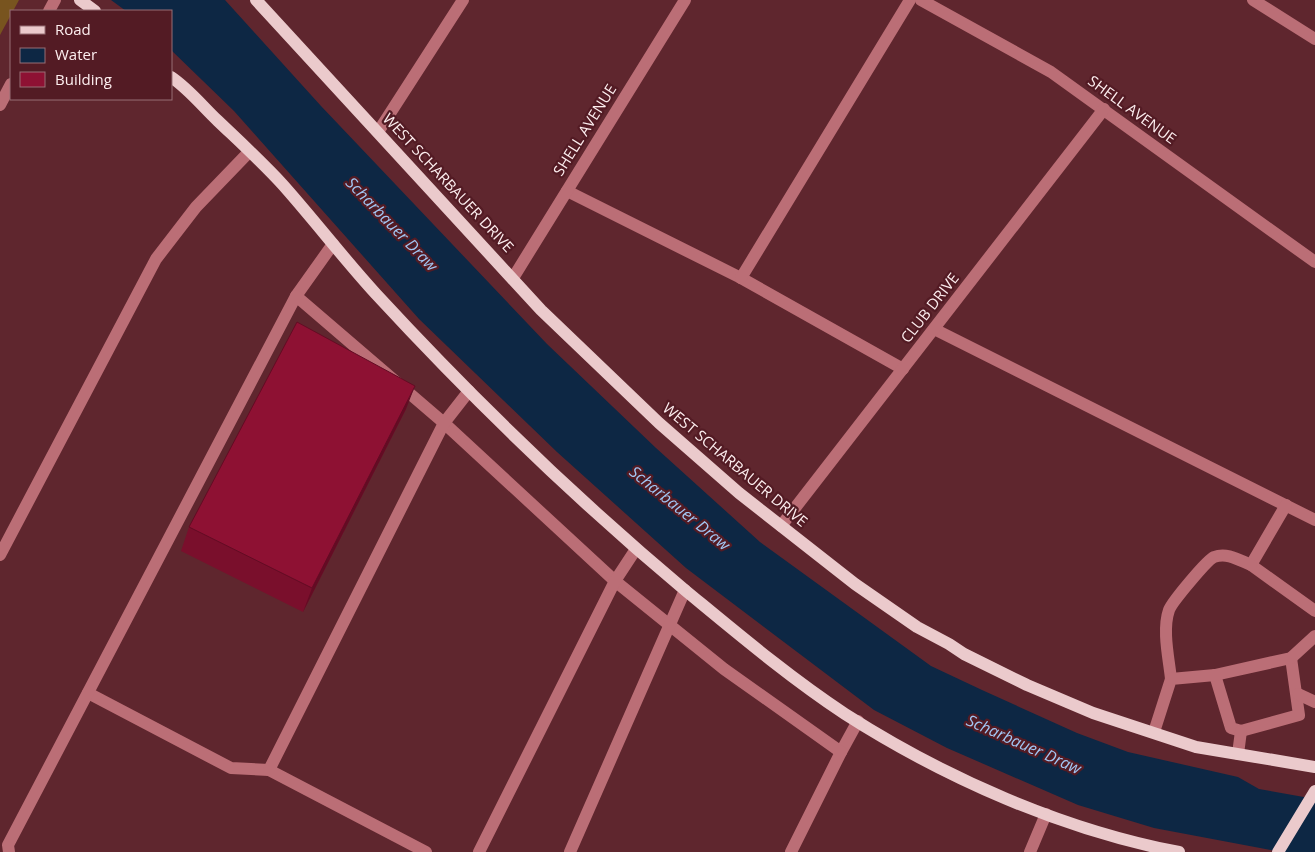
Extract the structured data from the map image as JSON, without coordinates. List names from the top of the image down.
{
  "streets": {
    "main road": ["WEST SCHARBAUER DRIVE"],
    "street": ["SHELL AVENUE", "CLUB DRIVE"]
  },
  "crossings": [
    ["SHELL AVENUE", "WEST SCHARBAUER DRIVE"],
    ["SHELL AVENUE", "CLUB DRIVE"],
    ["WEST SCHARBAUER DRIVE", "CLUB DRIVE"]
  ],
  "water": ["Scharbauer Draw"],
  "legend": ["Road", "Water", "Building"]
}
